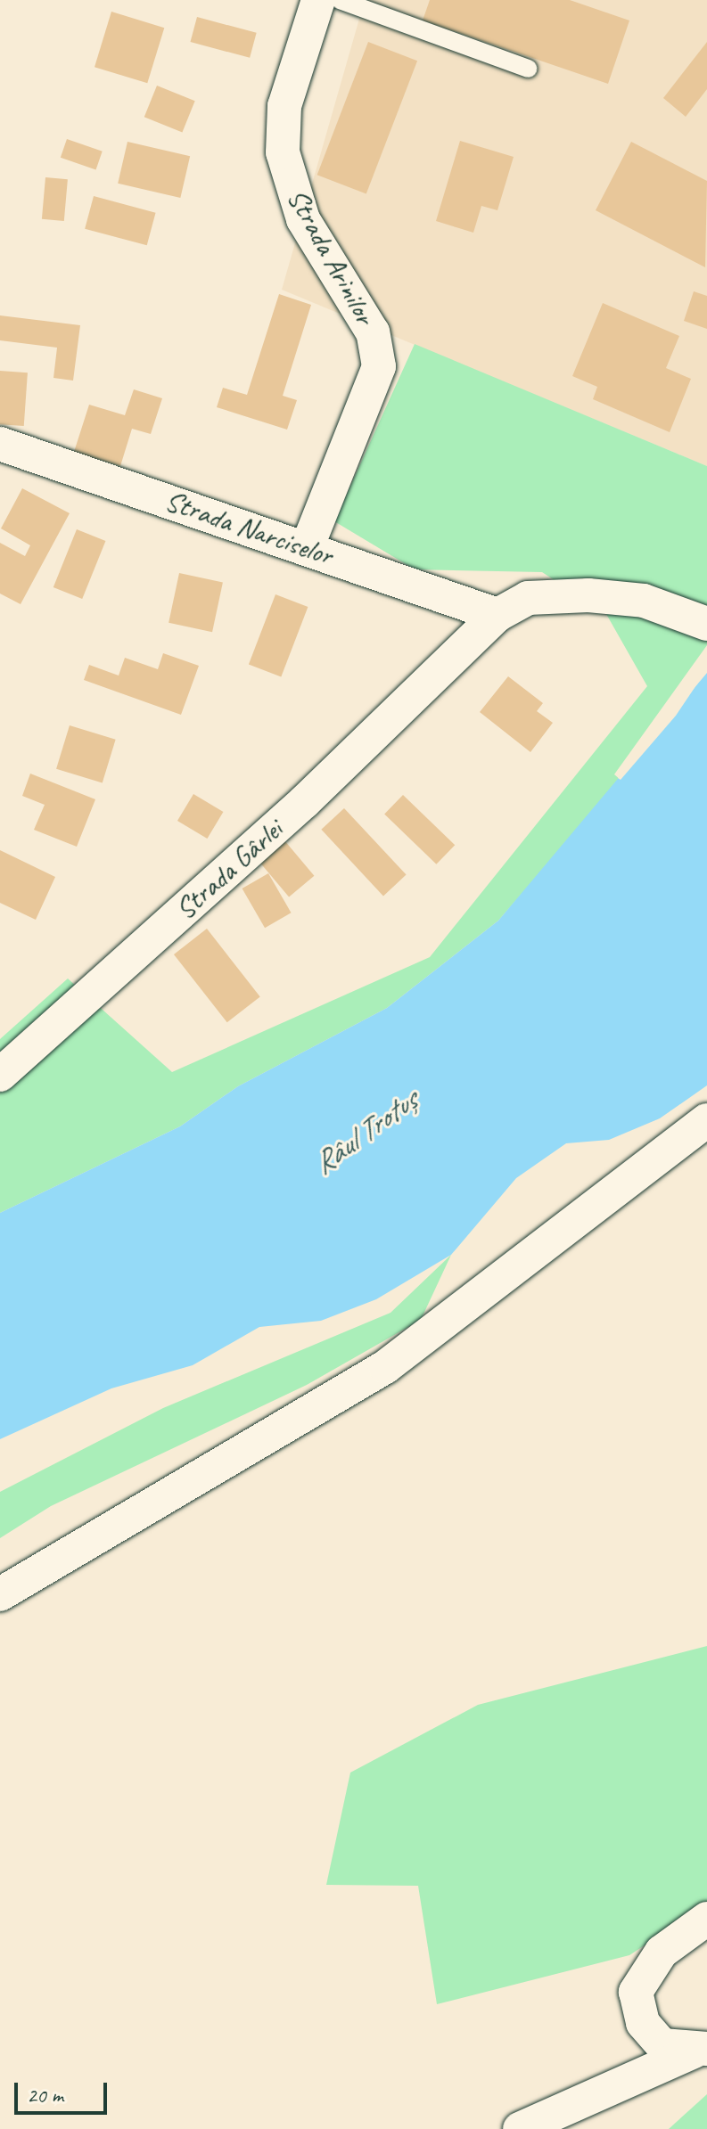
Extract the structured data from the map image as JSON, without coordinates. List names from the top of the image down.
{
  "streets": {
    "street": ["Strada Arinilor", "Strada Narciselor", "Strada Gârlei"]
  },
  "crossings": [
    ["Strada Arinilor", "Strada Narciselor"],
    ["Strada Narciselor", "Strada Gârlei"]
  ],
  "water": ["Râul Trotuș"],
  "scale_bar": "20 m"
}
